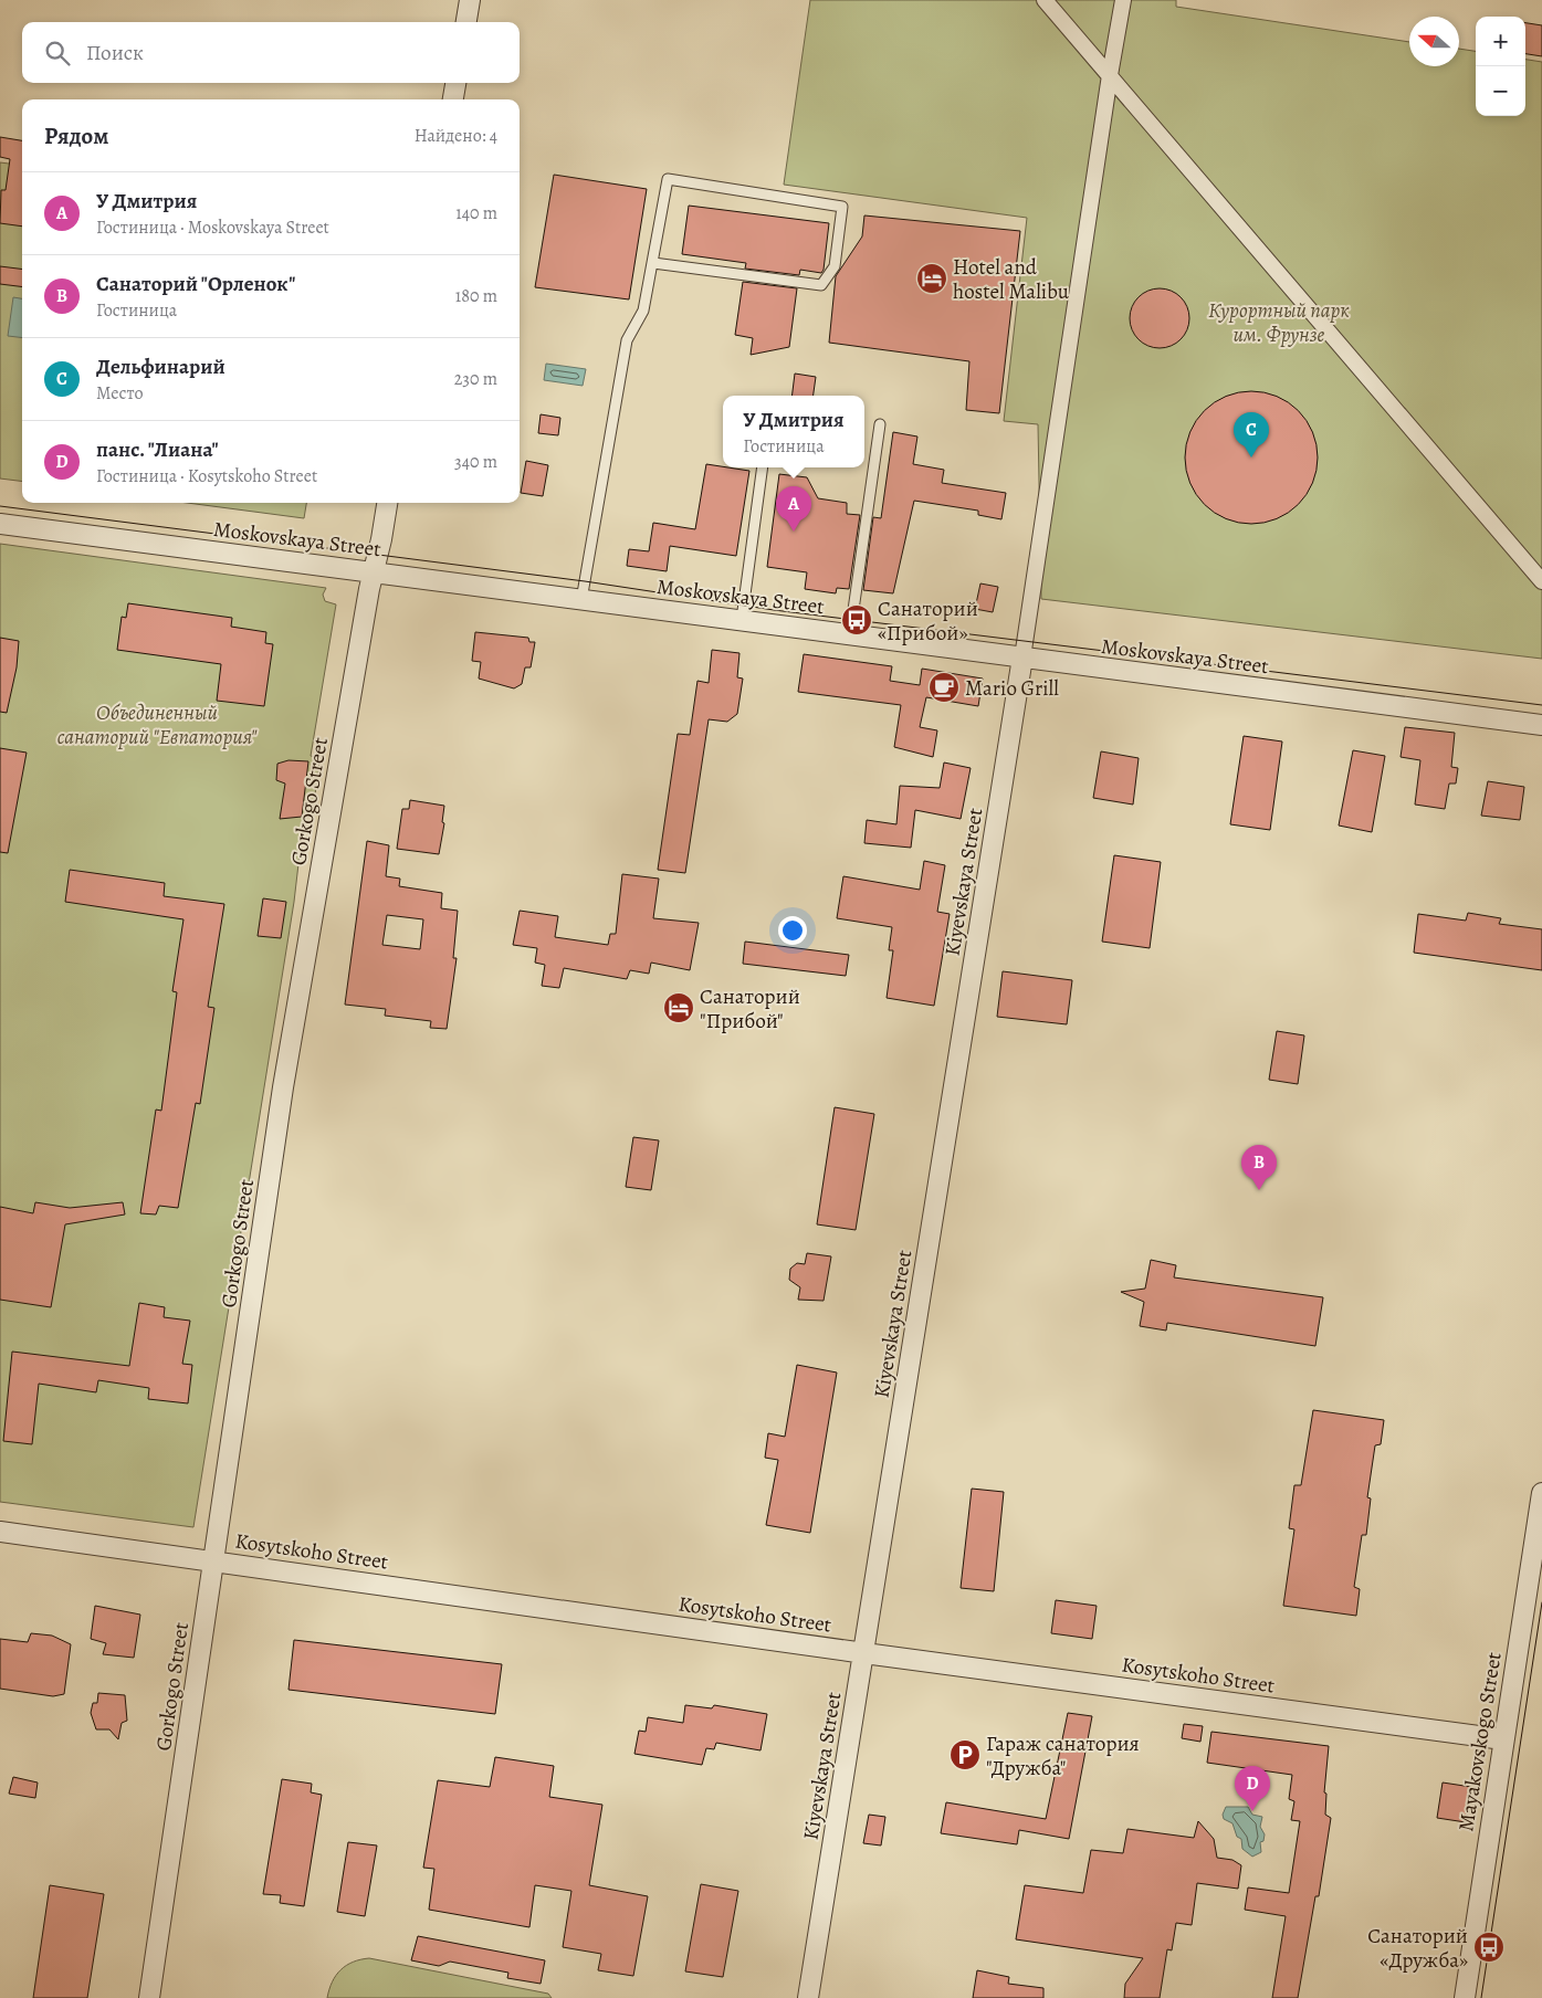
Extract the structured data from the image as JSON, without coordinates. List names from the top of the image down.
{
  "streets": {
    "street": [
      "Moskovskaya Street",
      "Gorkogo Street",
      "Kiyevskaya Street",
      "Kosytskoho Street",
      "Mayakovskogo Street"
    ]
  },
  "crossings": [
    ["Moskovskaya Street", "Gorkogo Street"],
    ["Moskovskaya Street", "Kiyevskaya Street"],
    ["Gorkogo Street", "Kosytskoho Street"],
    ["Kiyevskaya Street", "Kosytskoho Street"],
    ["Kosytskoho Street", "Mayakovskogo Street"]
  ],
  "parks": ["Курортный парк им. Фрунзе", "Объединенный санаторий \"Евпатория\""],
  "places": {
    "hotel": ["Hotel and hostel Malibu", "Санаторий \"Прибой\""],
    "bus stop": ["Санаторий «Прибой»", "Санаторий «Дружба»"],
    "cafe": ["Mario Grill"],
    "parking": ["Гараж санатория \"Дружба\""]
  },
  "north": "left",
  "page": {
    "map_buttons": ["+", "−"],
    "search": "Поиск",
    "heading": ["Рядом", "Найдено: 4"],
    "list": [
      {
        "mark": "A",
        "name": "У Дмитрия",
        "note": "Гостиница · Moskovskaya Street",
        "value": "140 m"
      },
      {
        "mark": "B",
        "name": "Санаторий \"Орленок\"",
        "note": "Гостиница",
        "value": "180 m"
      },
      {
        "mark": "C",
        "name": "Дельфинарий",
        "note": "Место",
        "value": "230 m"
      },
      {
        "mark": "D",
        "name": "панс. \"Лиана\"",
        "note": "Гостиница · Kosytskoho Street",
        "value": "340 m"
      }
    ],
    "popup": ["У Дмитрия", "Гостиница"],
    "pins": [
      "C",
      "A",
      "B",
      "D"
    ]
  }
}
